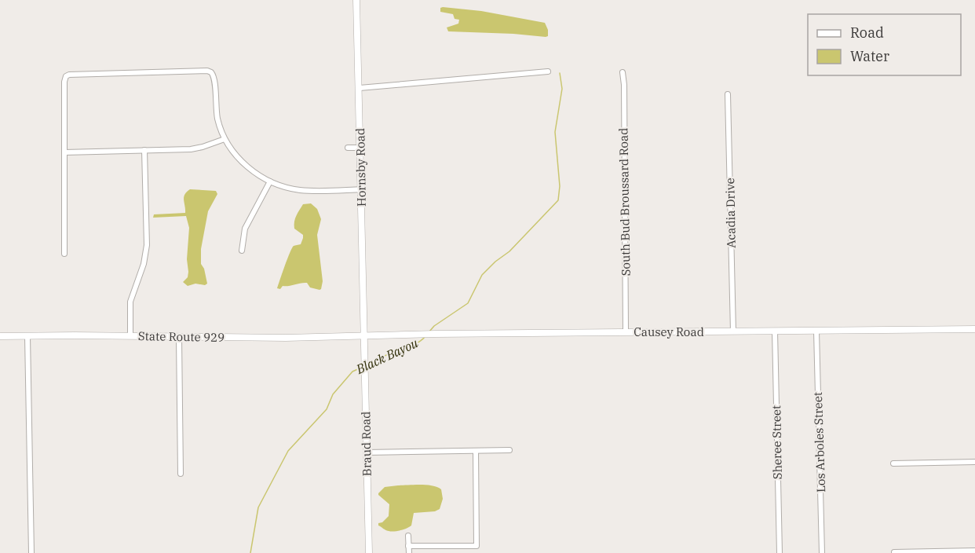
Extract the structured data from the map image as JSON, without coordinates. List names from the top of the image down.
{
  "streets": {
    "street": [
      "Hornsby Road",
      "South Bud Broussard Road",
      "Acadia Drive",
      "Causey Road",
      "State Route 929",
      "Sheree Street",
      "Los Arboles Street",
      "Braud Road"
    ]
  },
  "crossings": [
    ["Hornsby Road", "Causey Road"],
    ["Hornsby Road", "State Route 929"],
    ["Hornsby Road", "Braud Road"],
    ["South Bud Broussard Road", "Causey Road"],
    ["Acadia Drive", "Causey Road"],
    ["Causey Road", "State Route 929"],
    ["Causey Road", "Sheree Street"],
    ["Causey Road", "Los Arboles Street"],
    ["Causey Road", "Braud Road"],
    ["State Route 929", "Braud Road"]
  ],
  "water": ["Black Bayou"],
  "legend": ["Road", "Water"]
}
